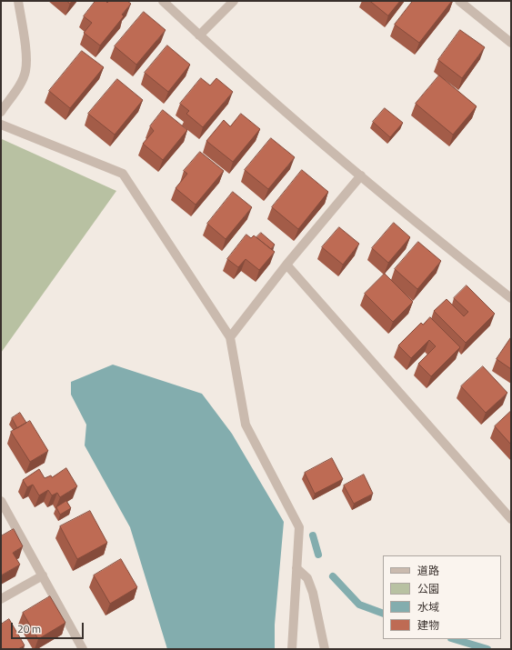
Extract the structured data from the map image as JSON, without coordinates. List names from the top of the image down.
{
  "legend": [
    "道路",
    "公園",
    "水域",
    "建物"
  ],
  "scale_bar": "20 m"
}
